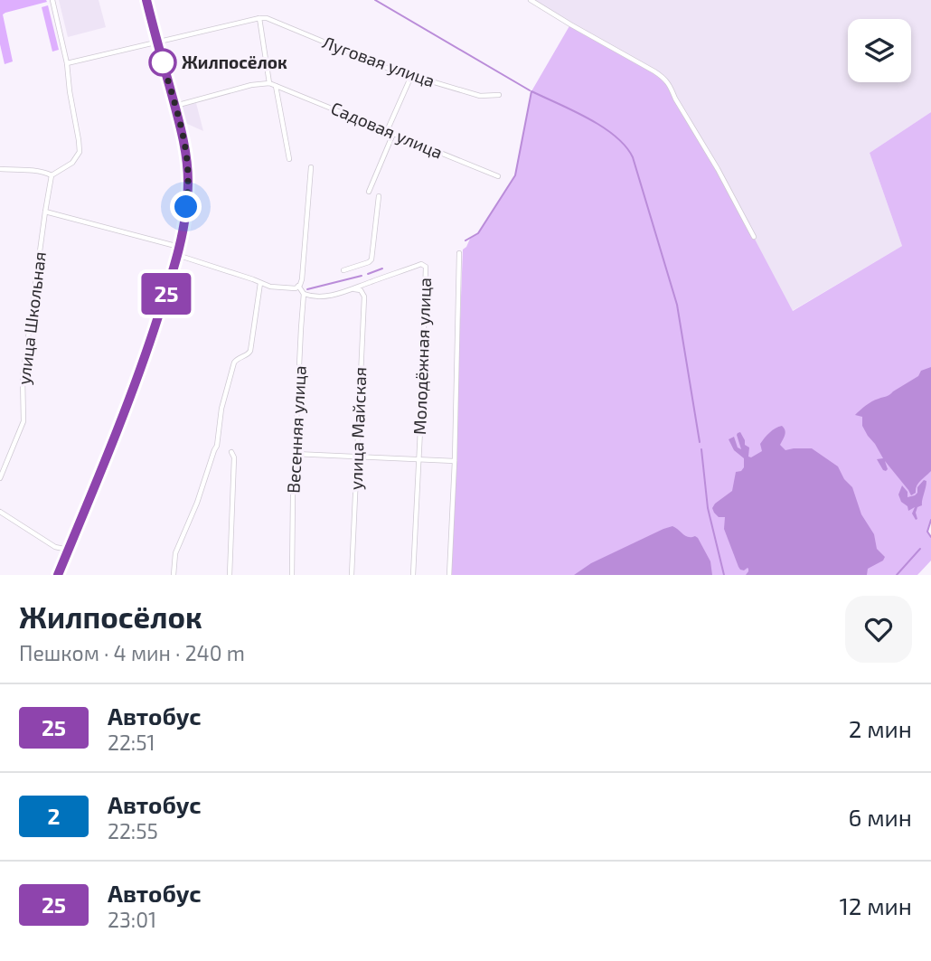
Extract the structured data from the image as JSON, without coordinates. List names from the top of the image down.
{
  "streets": {
    "street": [
      "Луговая улица",
      "Садовая улица",
      "улица Школьная",
      "Молодёжная улица",
      "улица Майская",
      "Весенняя улица"
    ]
  },
  "crossings": [
    ["Молодёжная улица", "улица Майская"],
    ["Молодёжная улица", "Весенняя улица"]
  ],
  "places": ["Жилпосёлок"],
  "lines": ["bus line 25"],
  "page": {
    "on_map": "25",
    "heading": ["Жилпосёлок", "Пешком · 4 мин · 240 m"],
    "list": [
      {
        "mark": "25",
        "name": "Автобус",
        "note": "22:51",
        "value": "2 мин"
      },
      {
        "mark": "2",
        "name": "Автобус",
        "note": "22:55",
        "value": "6 мин"
      },
      {
        "mark": "25",
        "name": "Автобус",
        "note": "23:01",
        "value": "12 мин"
      }
    ]
  }
}
